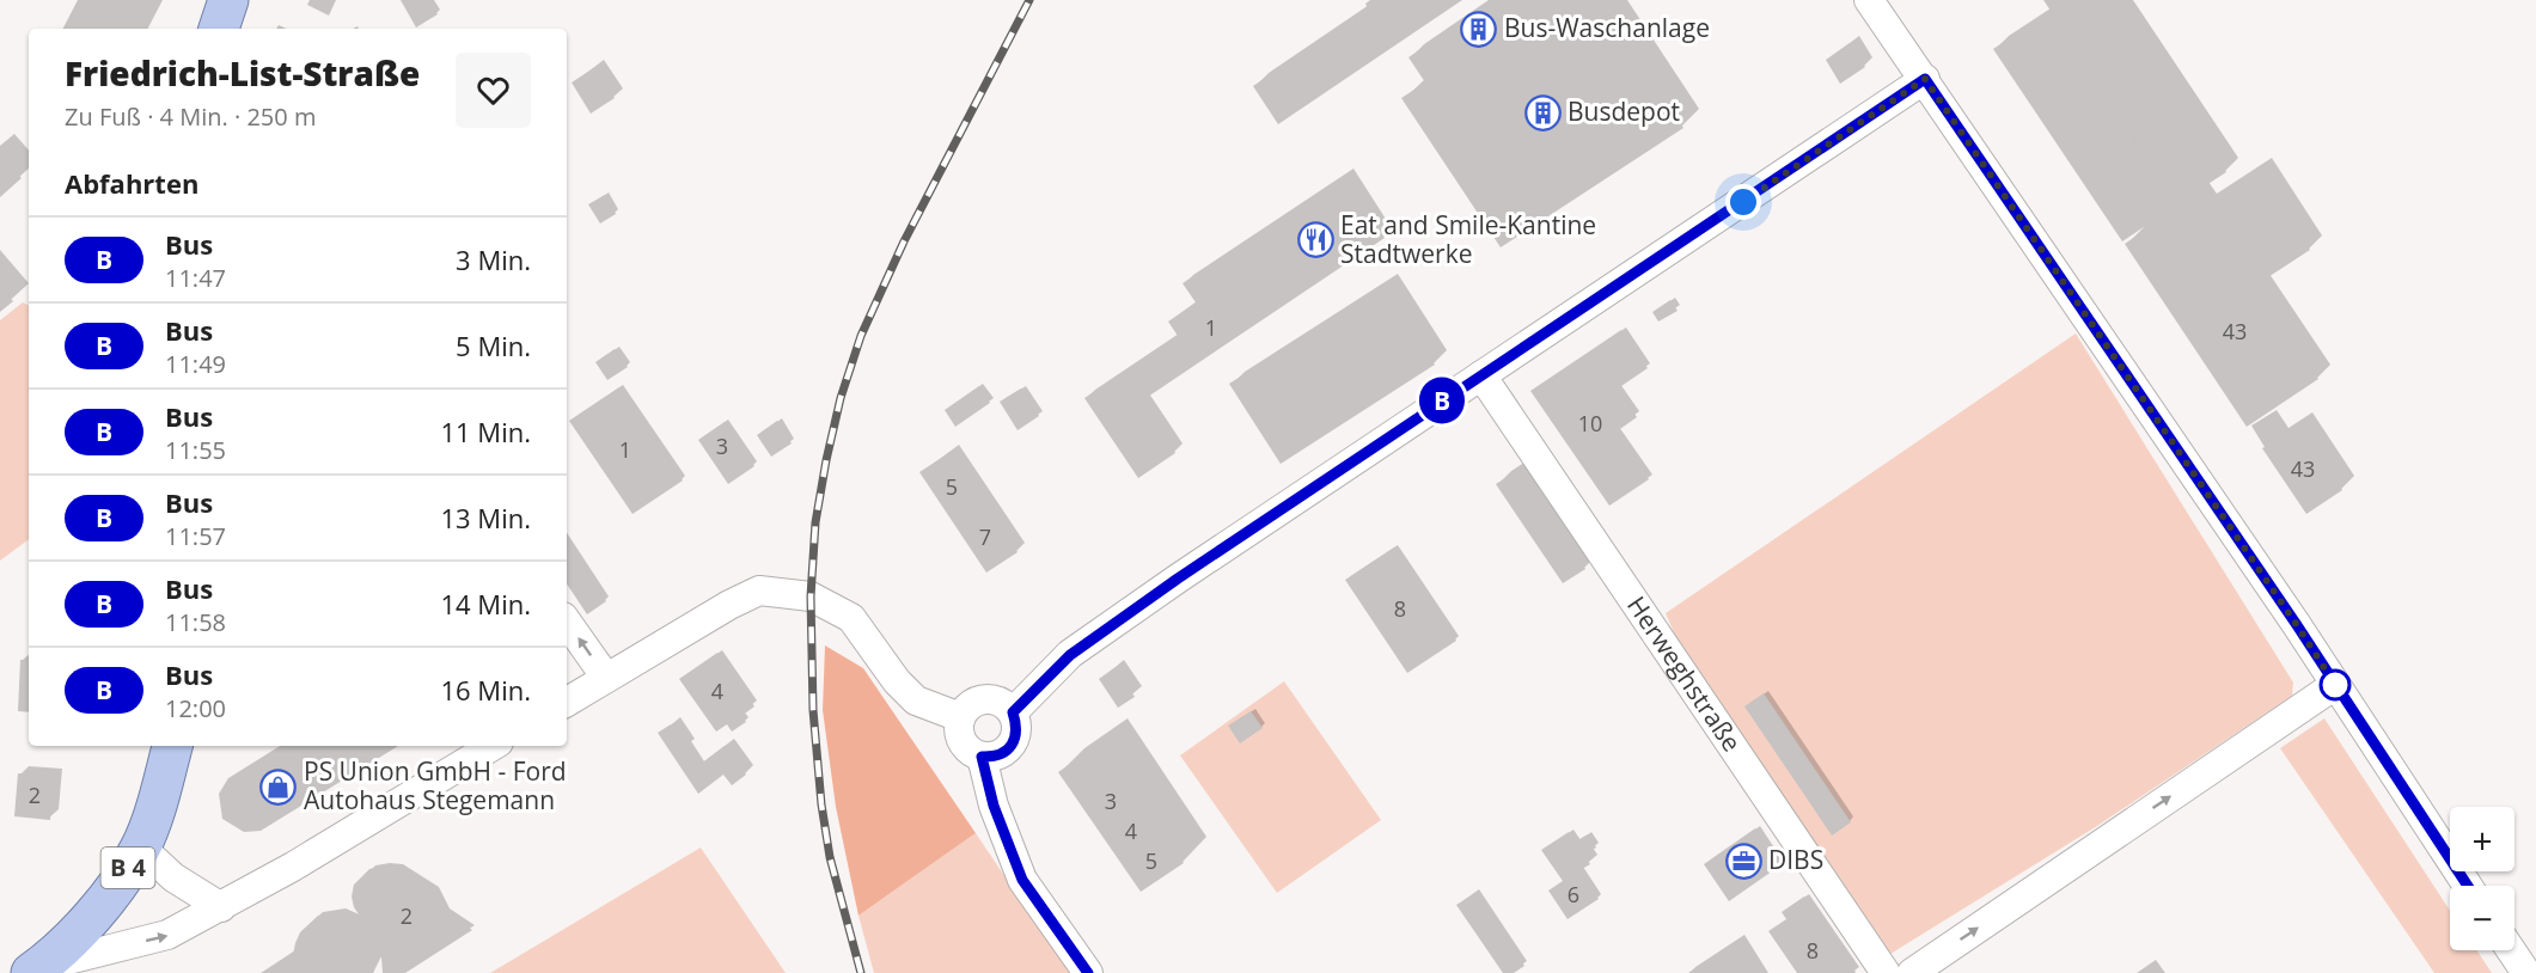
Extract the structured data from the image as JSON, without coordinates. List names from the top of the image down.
{
  "streets": {
    "main road": ["B 4"],
    "street": ["Herweghstraße"]
  },
  "places": {
    "building": ["Bus-Waschanlage", "Busdepot"],
    "restaurant": ["Eat and Smile-Kantine Stadtwerke"],
    "shop": ["PS Union GmbH - Ford Autohaus Stegemann"],
    "office": ["DIBS"]
  },
  "lines": ["bus line B"],
  "house_numbers": [
    "1",
    "43",
    "10",
    "3",
    "1",
    "43",
    "5",
    "7",
    "8",
    "4",
    "2",
    "3",
    "4",
    "5",
    "6",
    "2",
    "8"
  ],
  "page": {
    "on_map": "B",
    "heading": [
      ["Friedrich-List-Straße", "Zu Fuß · 4 Min. · 250 m"],
      "Abfahrten"
    ],
    "list": [
      {
        "mark": "B",
        "name": "Bus",
        "note": "11:47",
        "value": "3 Min."
      },
      {
        "mark": "B",
        "name": "Bus",
        "note": "11:49",
        "value": "5 Min."
      },
      {
        "mark": "B",
        "name": "Bus",
        "note": "11:55",
        "value": "11 Min."
      },
      {
        "mark": "B",
        "name": "Bus",
        "note": "11:57",
        "value": "13 Min."
      },
      {
        "mark": "B",
        "name": "Bus",
        "note": "11:58",
        "value": "14 Min."
      },
      {
        "mark": "B",
        "name": "Bus",
        "note": "12:00",
        "value": "16 Min."
      }
    ],
    "map_buttons": ["+", "−"]
  }
}
